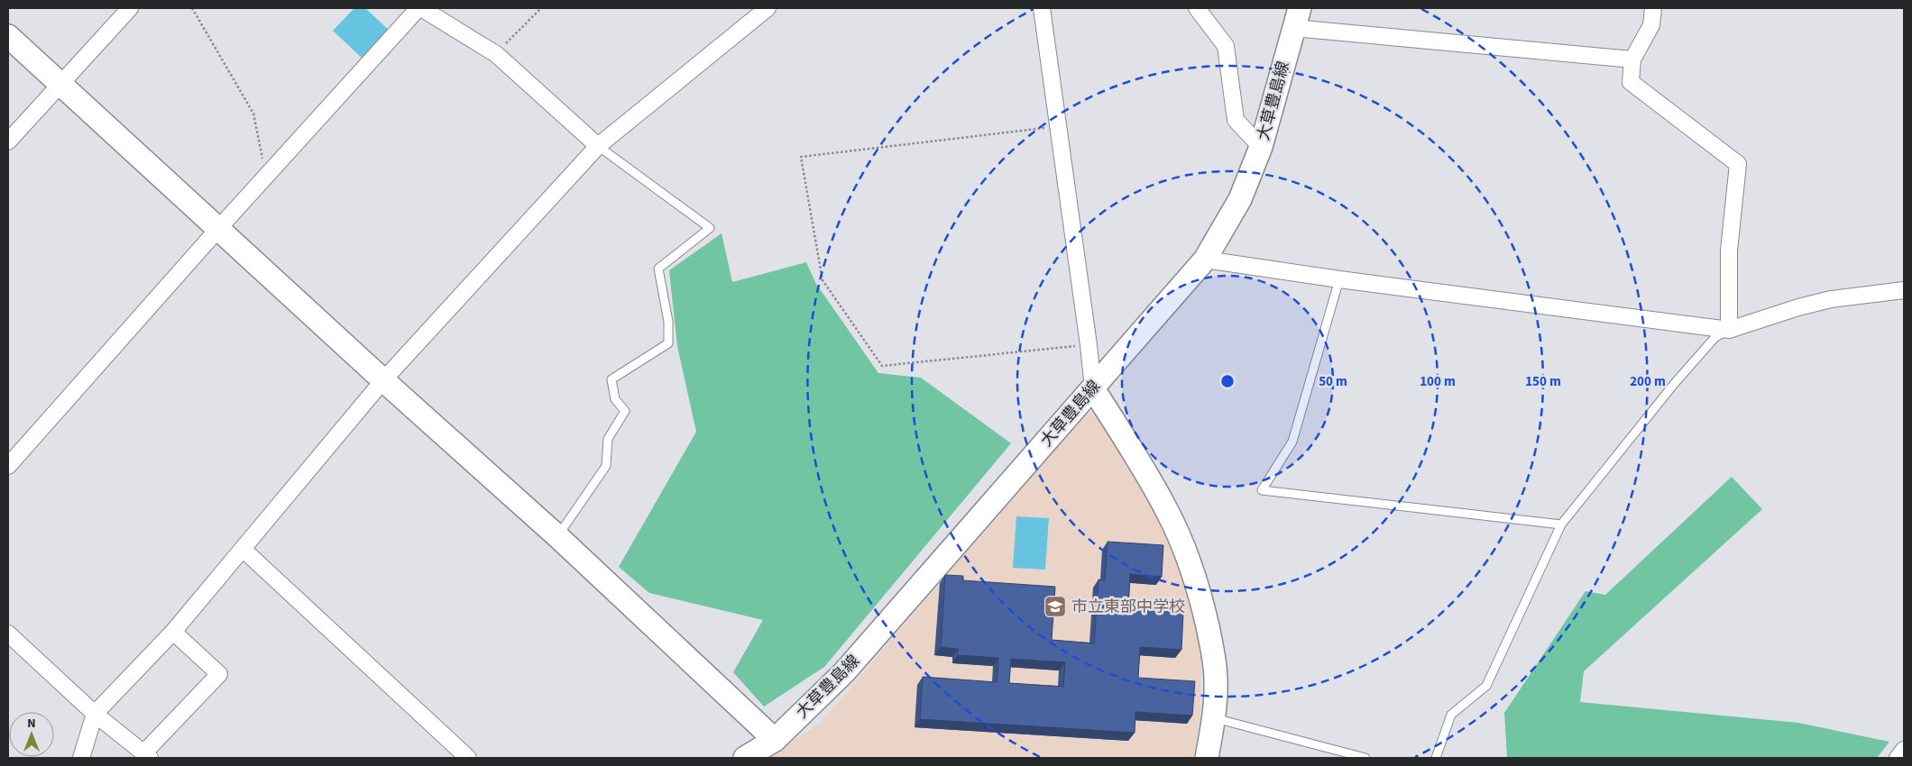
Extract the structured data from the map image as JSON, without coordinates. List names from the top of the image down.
{
  "streets": {
    "street": ["大草豊島線"]
  },
  "places": {
    "school or university": ["市立東部中学校"]
  },
  "north": "top",
  "rings": [
    "50 m",
    "100 m",
    "150 m",
    "200 m"
  ]
}
